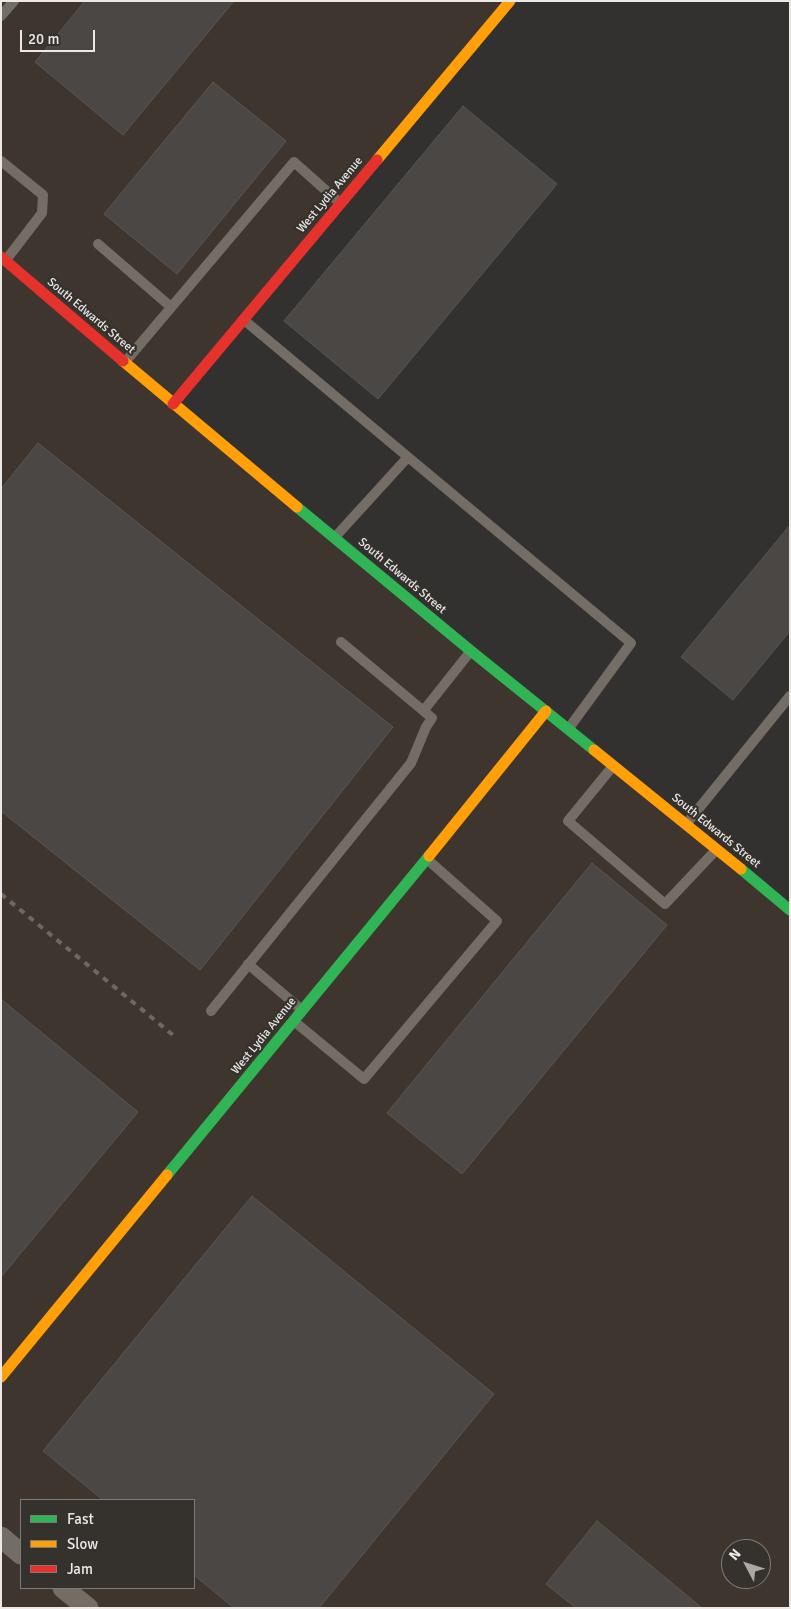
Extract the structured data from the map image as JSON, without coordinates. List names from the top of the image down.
{
  "streets": {
    "street": ["West Lydia Avenue", "South Edwards Street"]
  },
  "crossings": [
    ["West Lydia Avenue", "South Edwards Street"]
  ],
  "legend": ["Fast", "Slow", "Jam"],
  "scale_bar": "20 m",
  "north": "top left"
}
